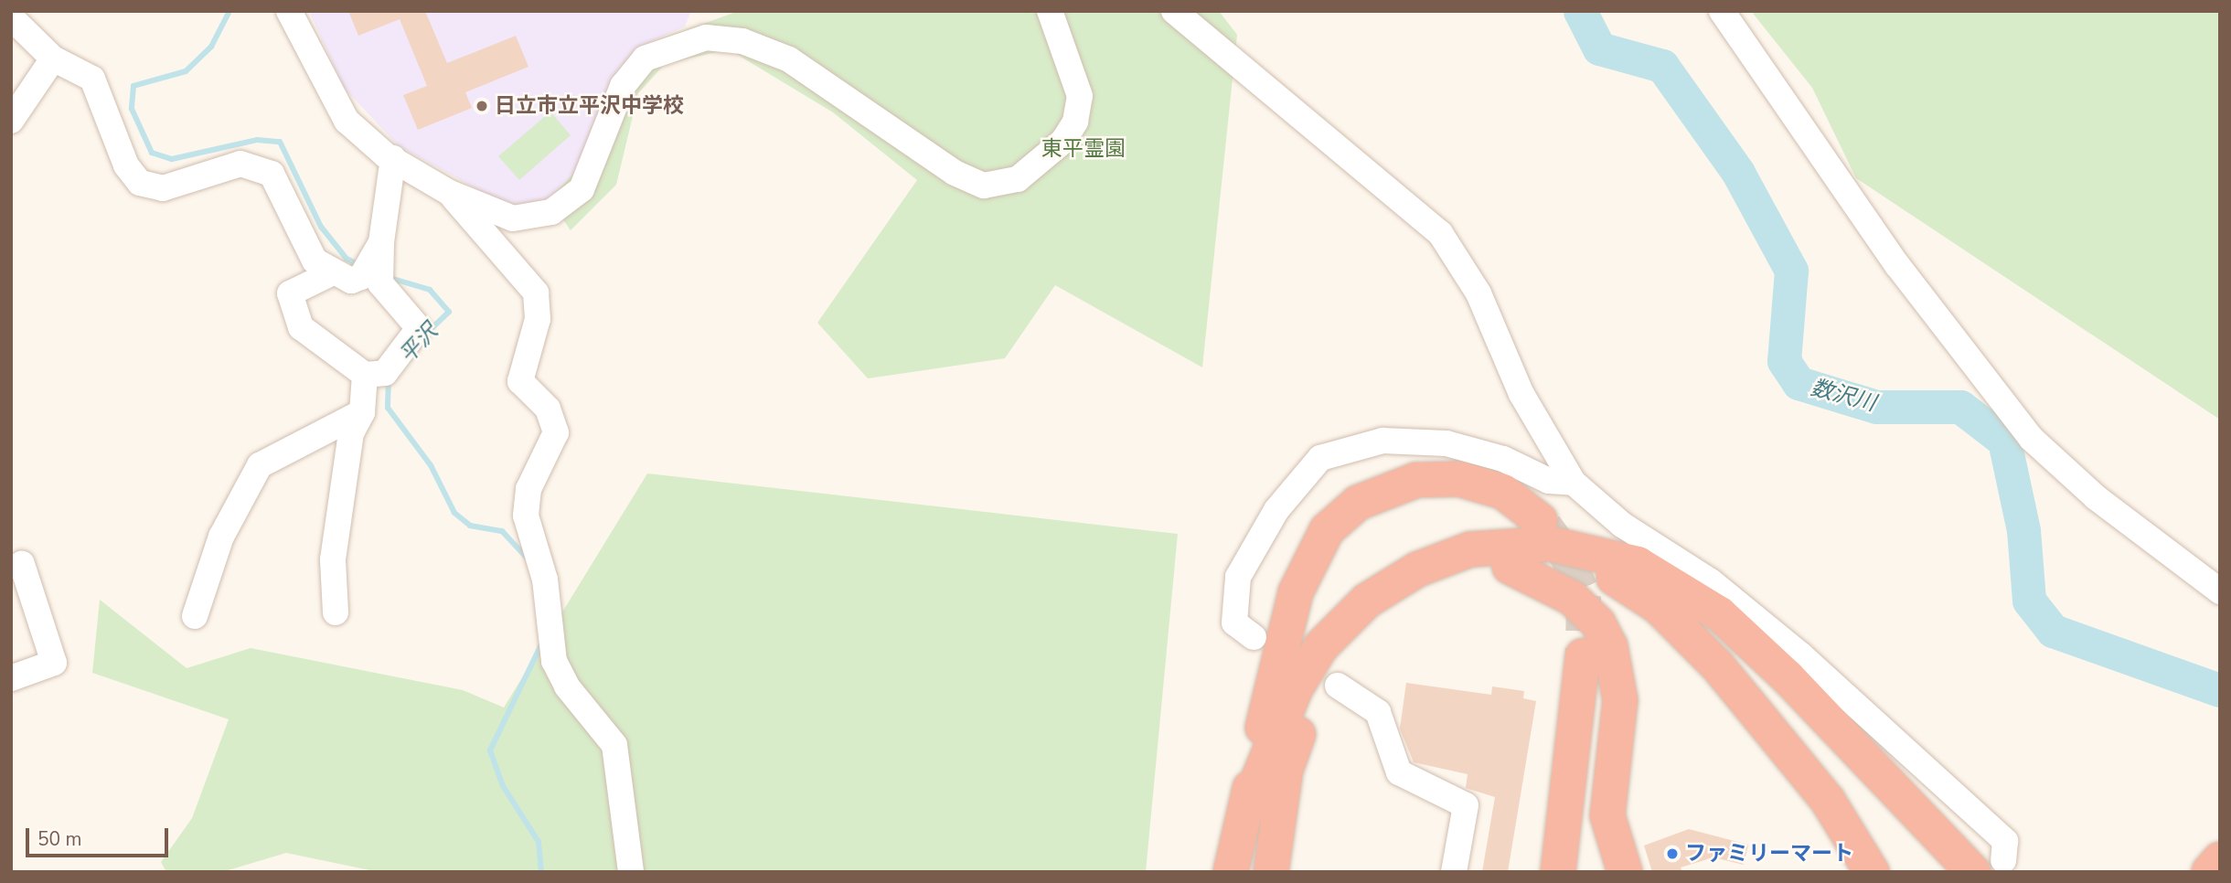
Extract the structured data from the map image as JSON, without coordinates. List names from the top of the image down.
{
  "water": ["平沢", "数沢川"],
  "parks": ["東平霊園"],
  "places": ["日立市立平沢中学校", "ファミリーマート"],
  "scale_bar": "50 m"
}
